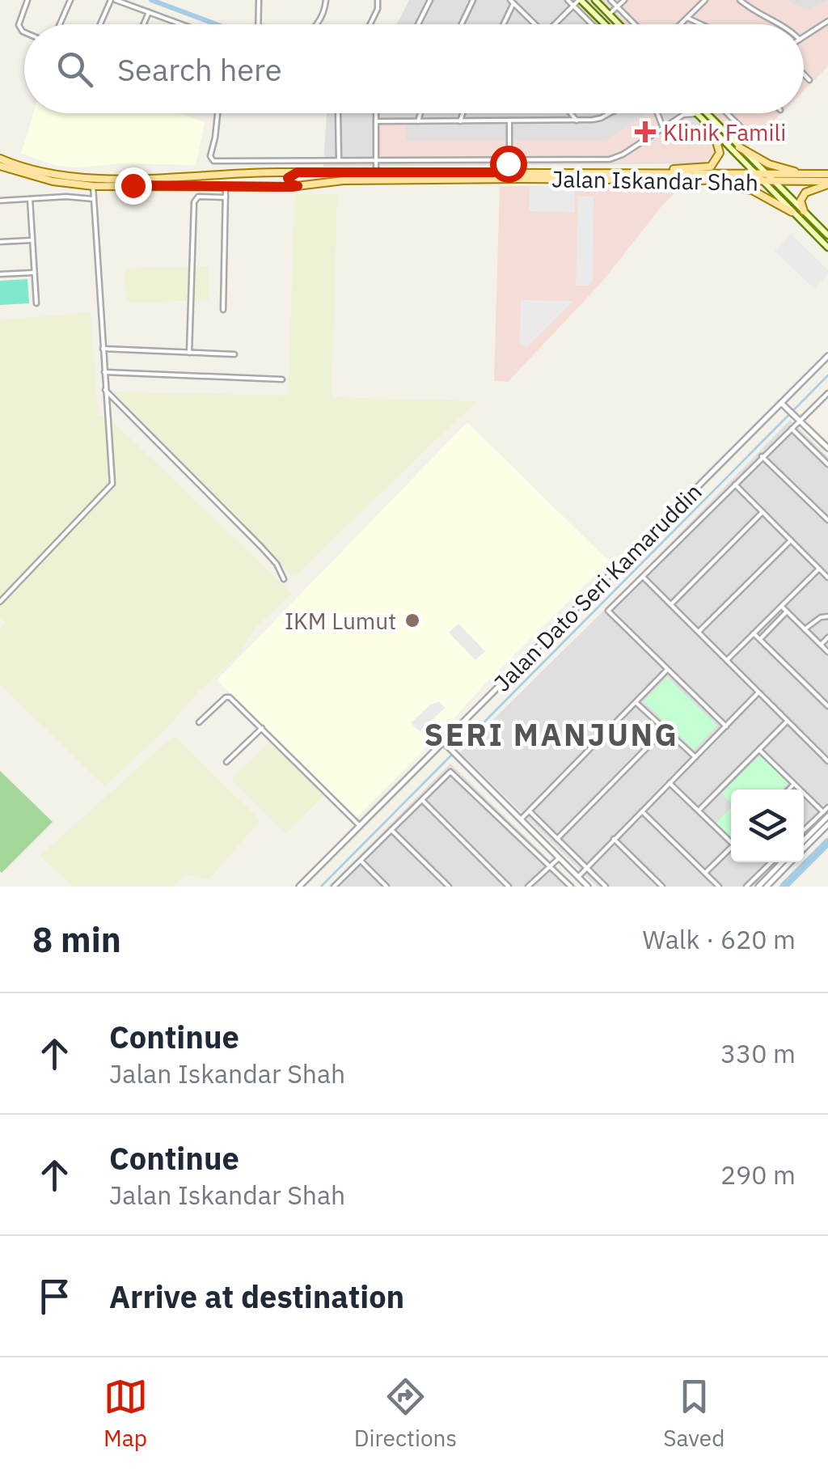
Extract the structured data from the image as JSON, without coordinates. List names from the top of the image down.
{
  "streets": {
    "main road": ["Jalan Iskandar Shah"],
    "street": ["Jalan Dato Seri Kamaruddin"]
  },
  "districts": ["SERI MANJUNG"],
  "places": {
    "health": ["Klinik Famili"],
    "other": ["IKM Lumut"]
  },
  "page": {
    "search": "Search here",
    "heading": ["8 min", "Walk · 620 m"],
    "list": [
      ["Continue", "Jalan Iskandar Shah", "330 m"],
      ["Continue", "Jalan Iskandar Shah", "290 m"],
      "Arrive at destination"
    ],
    "nav": ["Map", "Directions", "Saved"]
  }
}
